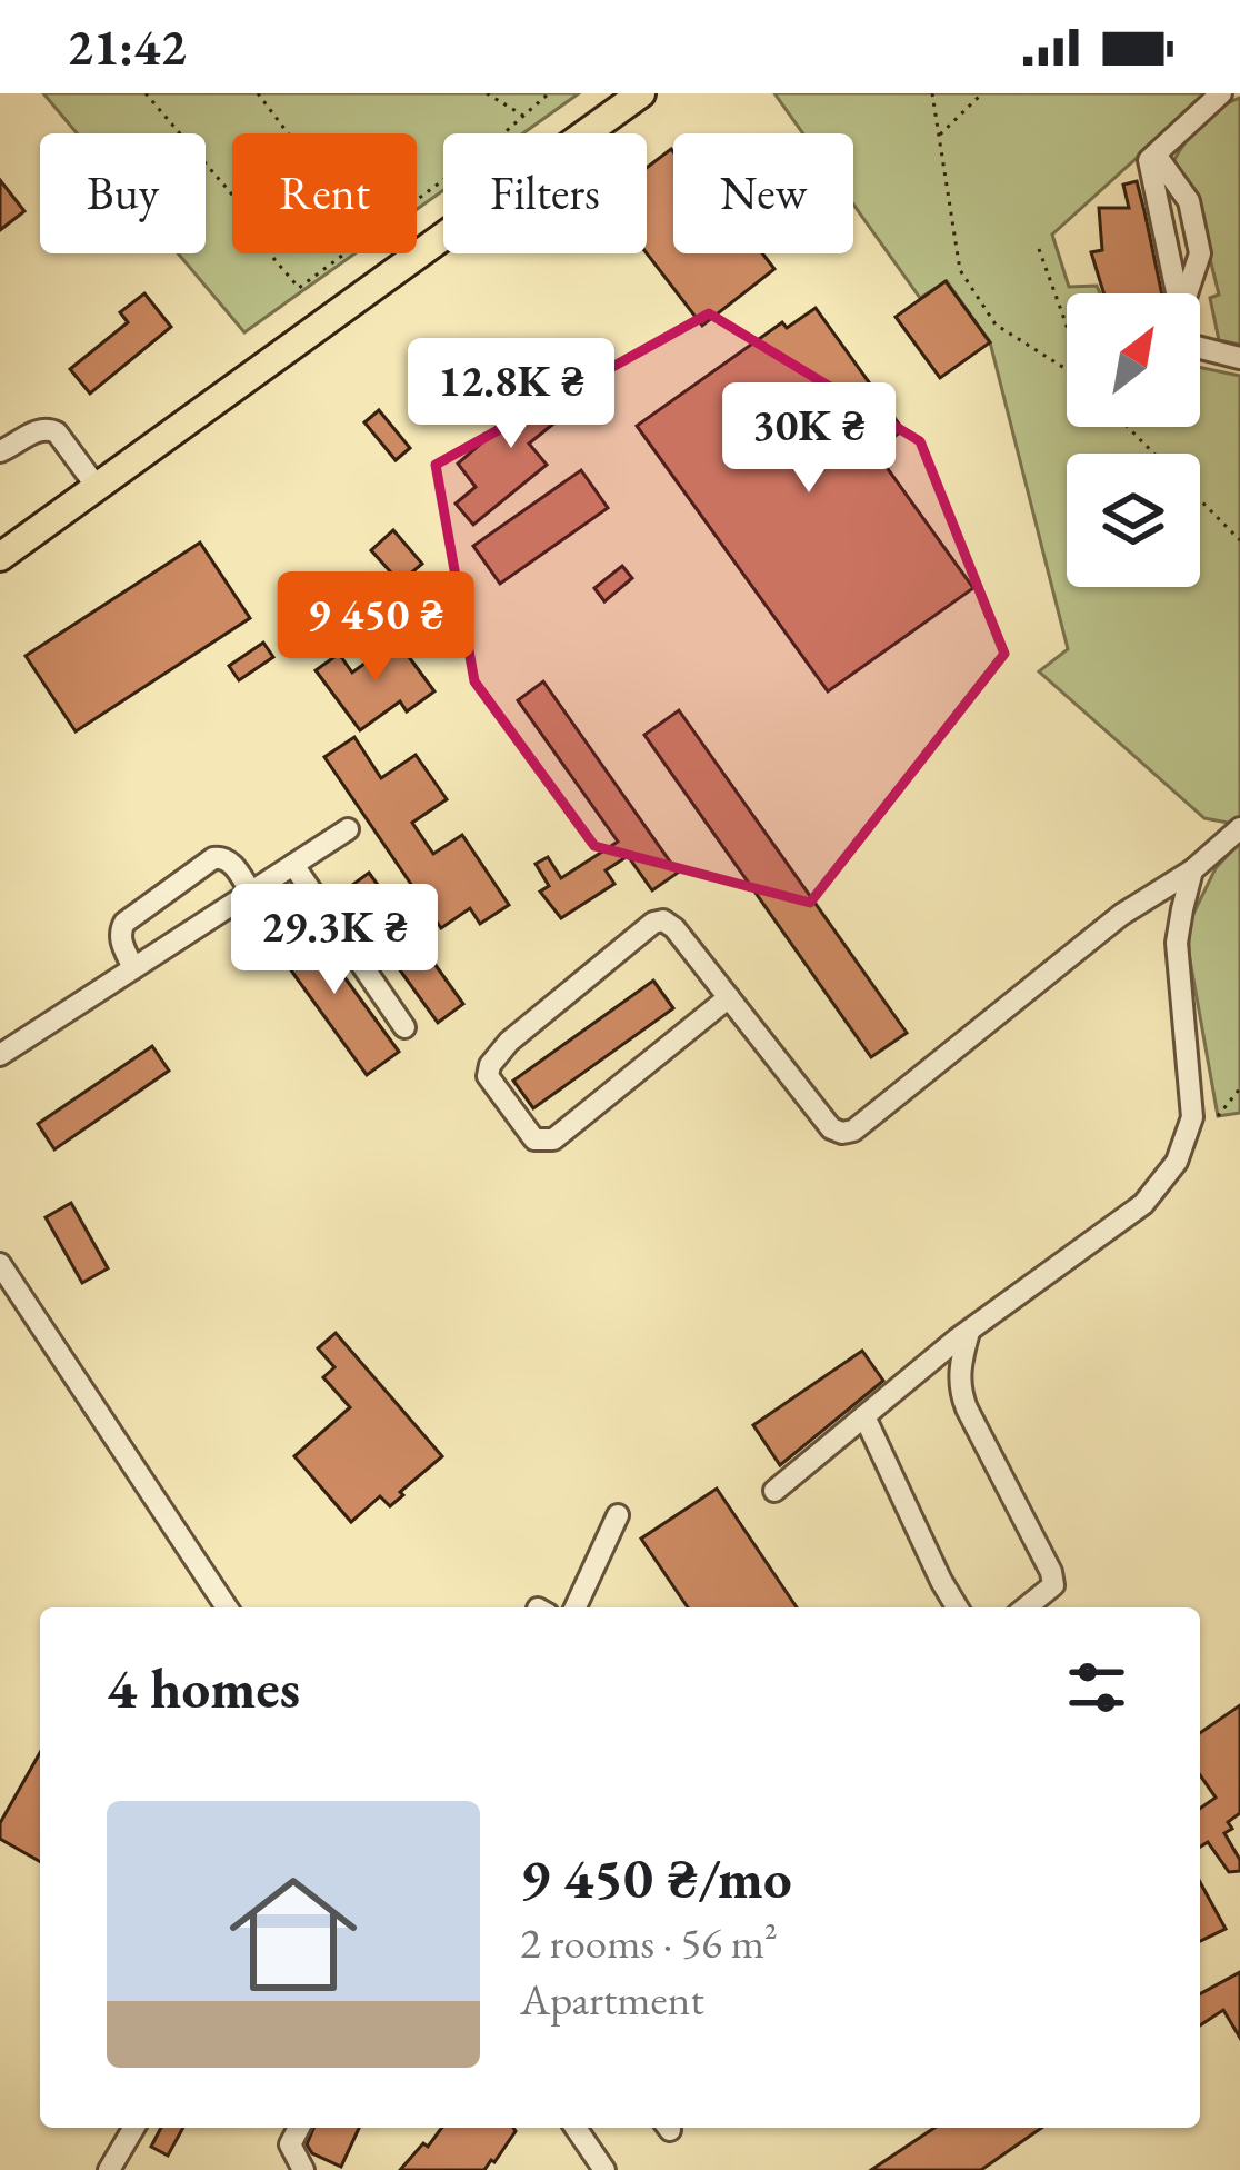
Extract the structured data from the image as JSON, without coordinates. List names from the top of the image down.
{
  "north": "top right",
  "page": {
    "status": "21:42",
    "chip": [
      "Buy",
      "Rent",
      "Filters",
      "New"
    ],
    "price": [
      "12.8K ₴",
      "30K ₴",
      "9 450 ₴",
      "29.3K ₴"
    ],
    "heading": "4 homes",
    "list": [
      {
        "name": "9 450 ₴/mo",
        "note": "2 rooms · 56 m² · Apartment"
      }
    ]
  }
}
